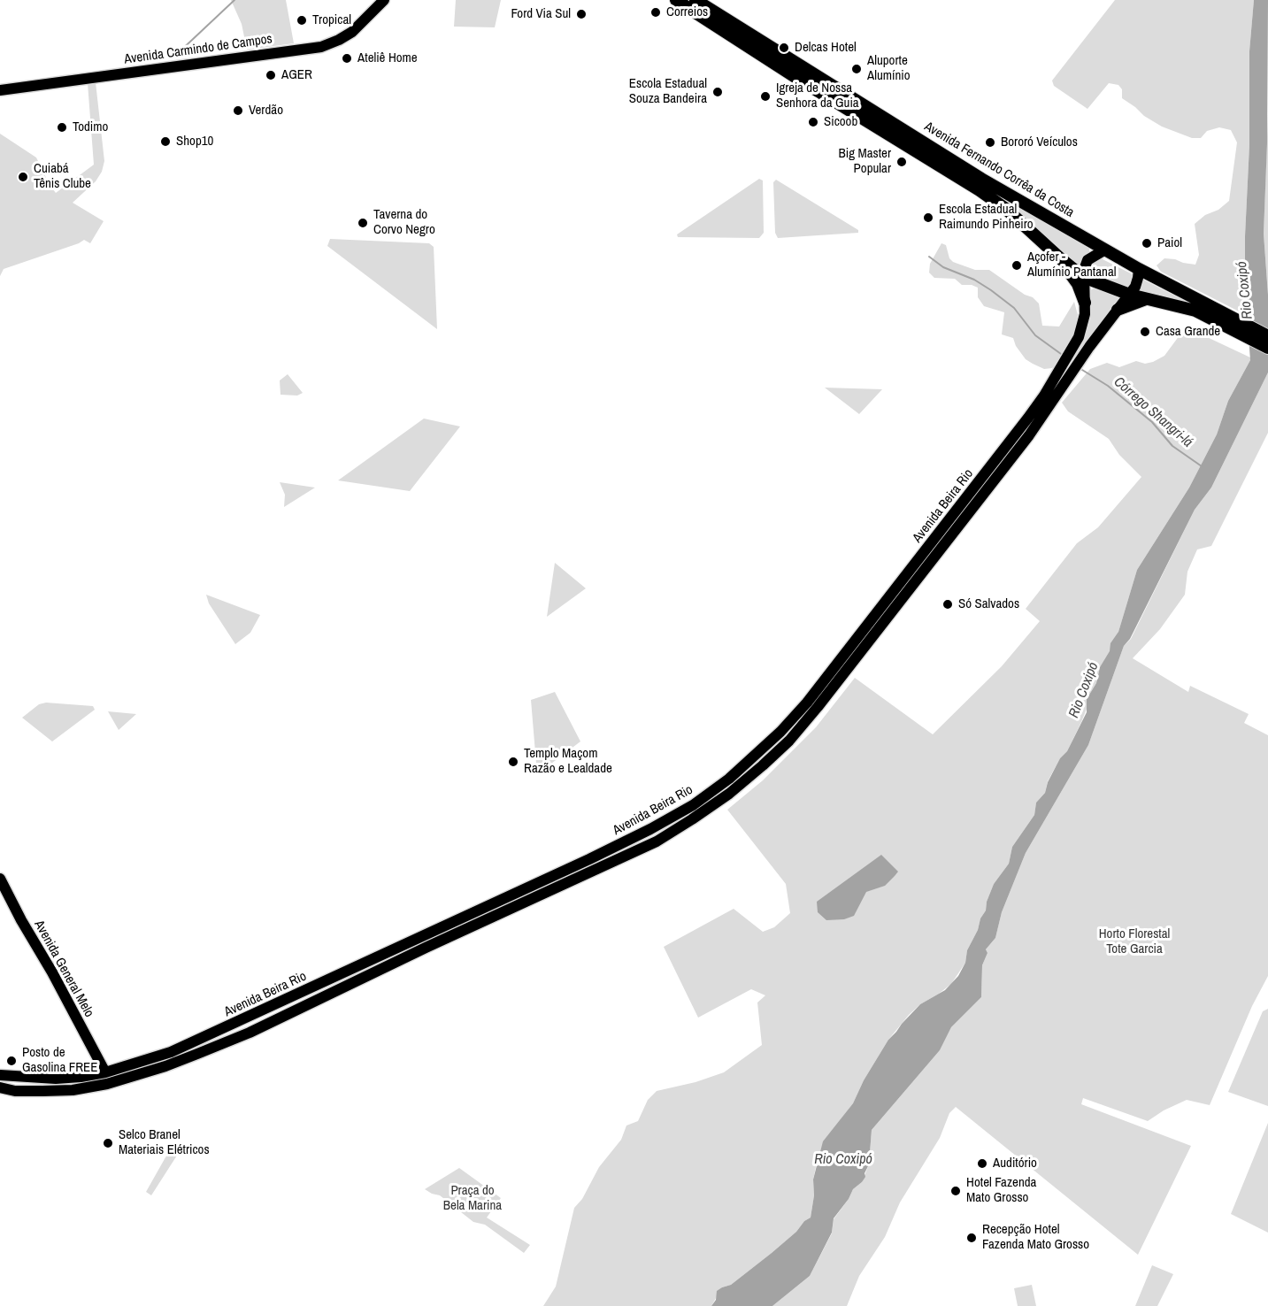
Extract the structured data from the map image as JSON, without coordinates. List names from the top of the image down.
{
  "streets": {
    "highway": ["Avenida Fernando Corrêa da Costa"],
    "main road": ["Avenida Carmindo de Campos", "Avenida Beira Rio", "Avenida General Melo"]
  },
  "crossings": [
    ["Avenida Fernando Corrêa da Costa", "Avenida Beira Rio"],
    ["Avenida Beira Rio", "Avenida General Melo"]
  ],
  "water": ["Rio Coxipó", "Córrego Shangri-lá"],
  "parks": ["Horto Florestal Tote Garcia", "Praça do Bela Marina"],
  "places": [
    "Correios",
    "Ford Via Sul",
    "Tropical",
    "Delcas Hotel",
    "Ateliê Home",
    "Aluporte Alumínio",
    "AGER",
    "Escola Estadual Souza Bandeira",
    "Igreja de Nossa Senhora da Guia",
    "Verdão",
    "Sicoob",
    "Todimo",
    "Shop10",
    "Bororó Veículos",
    "Big Master Popular",
    "Cuiabá Tênis Clube",
    "Escola Estadual Raimundo Pinheiro",
    "Taverna do Corvo Negro",
    "Paiol",
    "Açofer - Alumínio Pantanal",
    "Casa Grande",
    "Só Salvados",
    "Templo Maçom Razão e Lealdade",
    "Posto de Gasolina FREE",
    "Selco Branel Materiais Elétricos",
    "Auditório",
    "Hotel Fazenda Mato Grosso",
    "Recepção Hotel Fazenda Mato Grosso"
  ]
}
